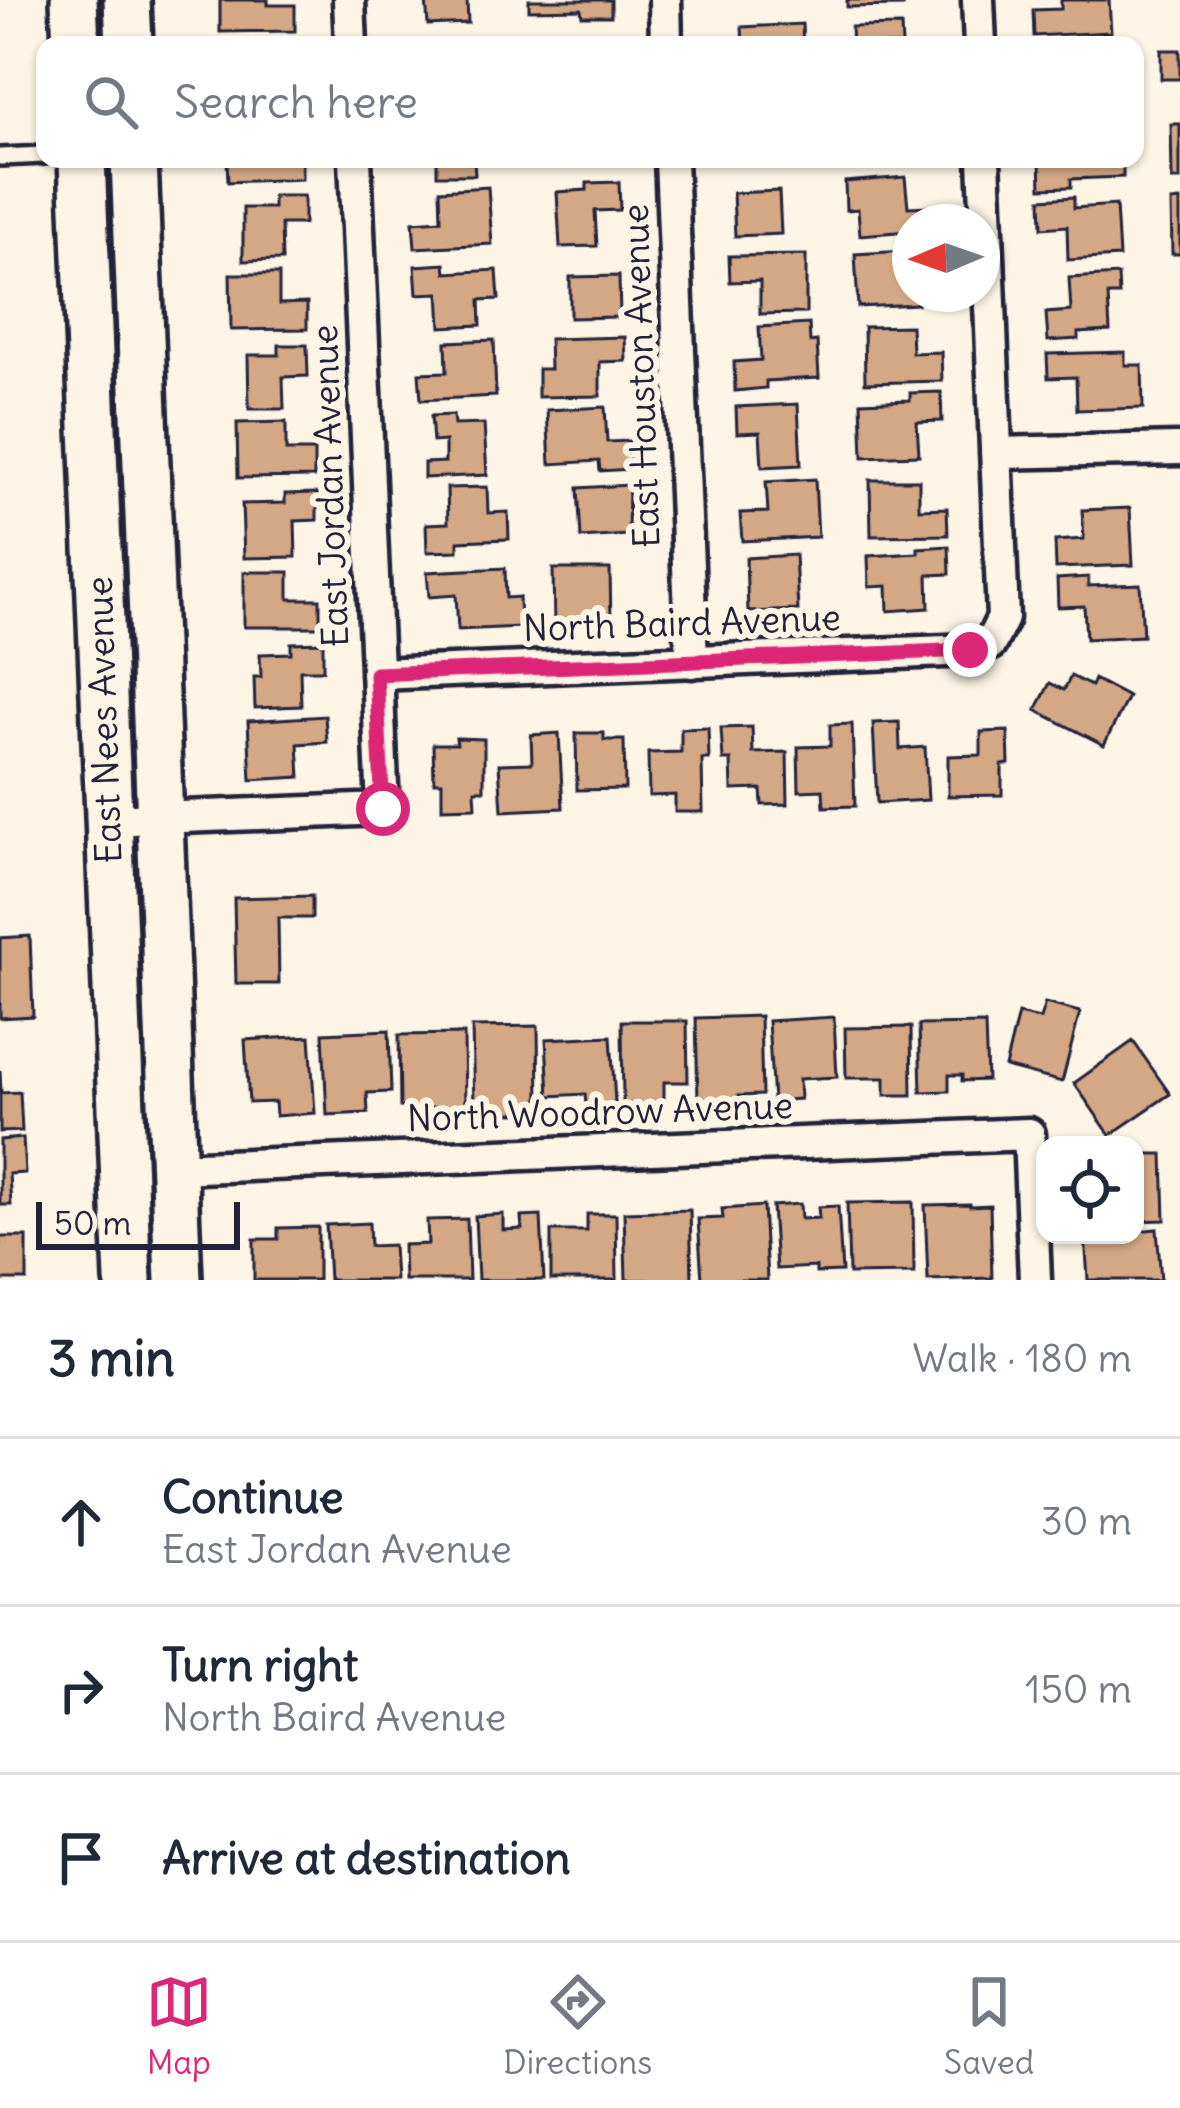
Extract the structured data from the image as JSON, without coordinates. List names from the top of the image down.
{
  "streets": {
    "main road": ["East Nees Avenue"],
    "street": [
      "East Houston Avenue",
      "East Jordan Avenue",
      "North Baird Avenue",
      "North Woodrow Avenue"
    ]
  },
  "crossings": [
    ["East Houston Avenue", "North Baird Avenue"],
    ["East Jordan Avenue", "North Baird Avenue"],
    ["East Jordan Avenue", "East Nees Avenue"],
    ["East Nees Avenue", "North Woodrow Avenue"]
  ],
  "scale_bar": "50 m",
  "north": "left",
  "page": {
    "search": "Search here",
    "scale": "50 m",
    "heading": ["3 min", "Walk · 180 m"],
    "list": [
      ["Continue", "East Jordan Avenue", "30 m"],
      ["Turn right", "North Baird Avenue", "150 m"],
      "Arrive at destination"
    ],
    "nav": ["Map", "Directions", "Saved"]
  }
}
